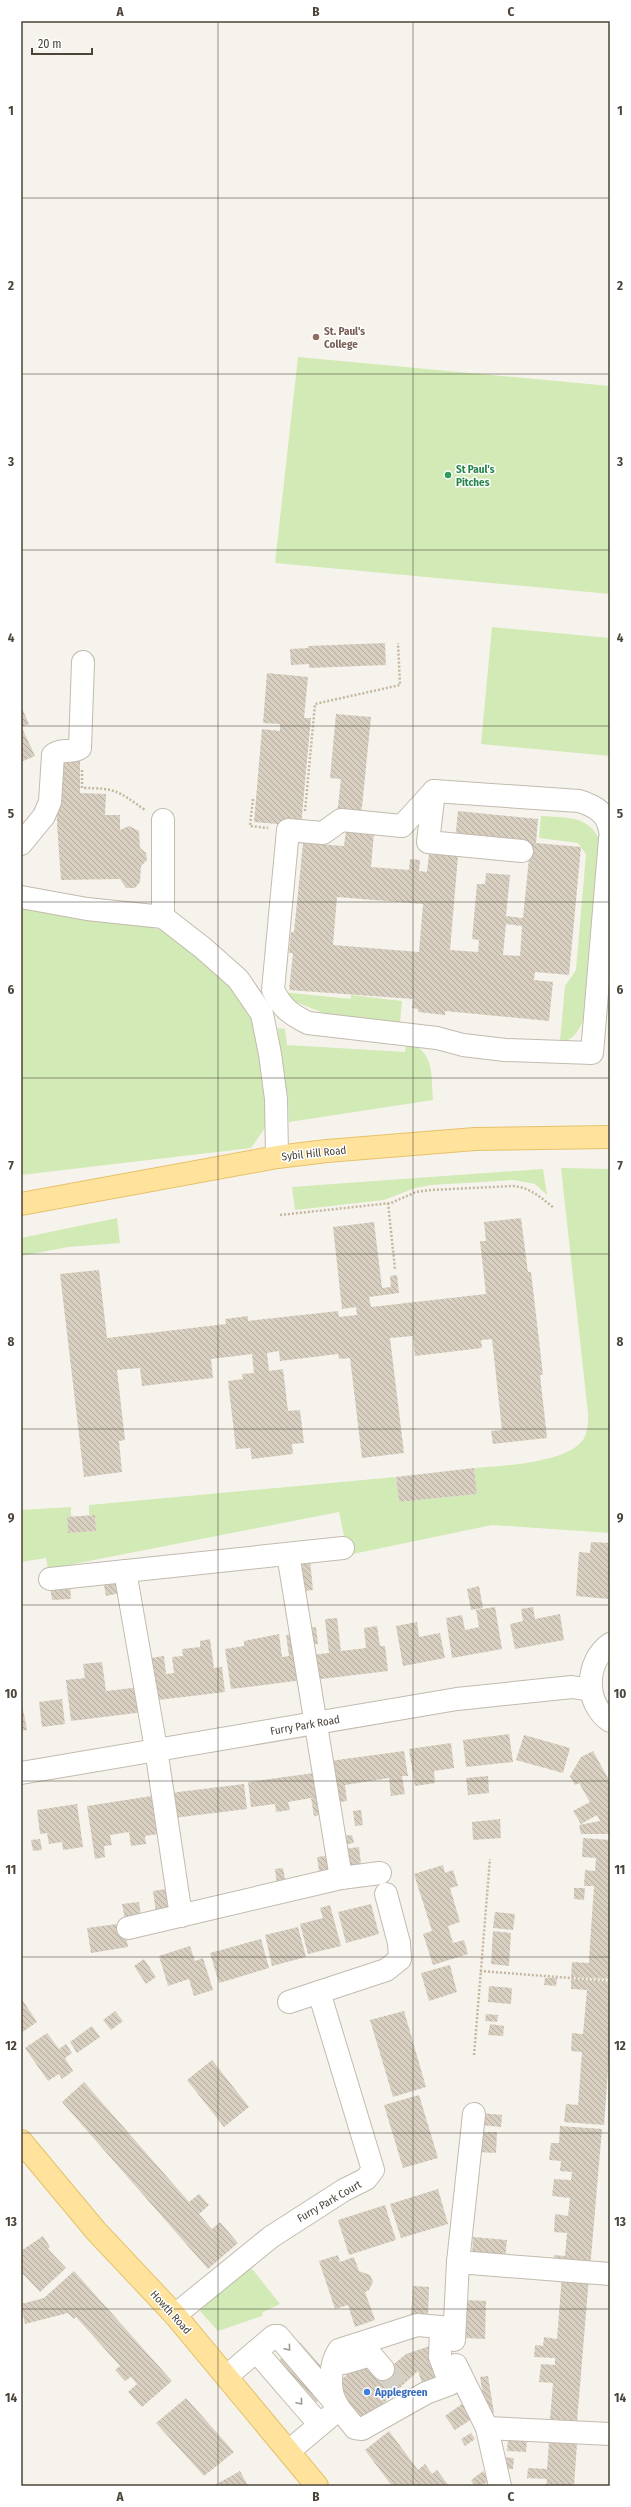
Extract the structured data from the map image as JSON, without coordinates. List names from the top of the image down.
{
  "streets": {
    "main road": ["Sybil Hill Road", "Howth Road"],
    "street": ["Furry Park Road", "Furry Park Court"]
  },
  "crossings": [
    ["Furry Park Court", "Howth Road"]
  ],
  "places": ["St. Paul's College", "St Paul's Pitches", "Applegreen"],
  "scale_bar": "20 m",
  "grid": {
    "columns": ["A", "B", "C"],
    "rows": [
      "1",
      "2",
      "3",
      "4",
      "5",
      "6",
      "7",
      "8",
      "9",
      "10",
      "11",
      "12",
      "13",
      "14"
    ]
  }
}
